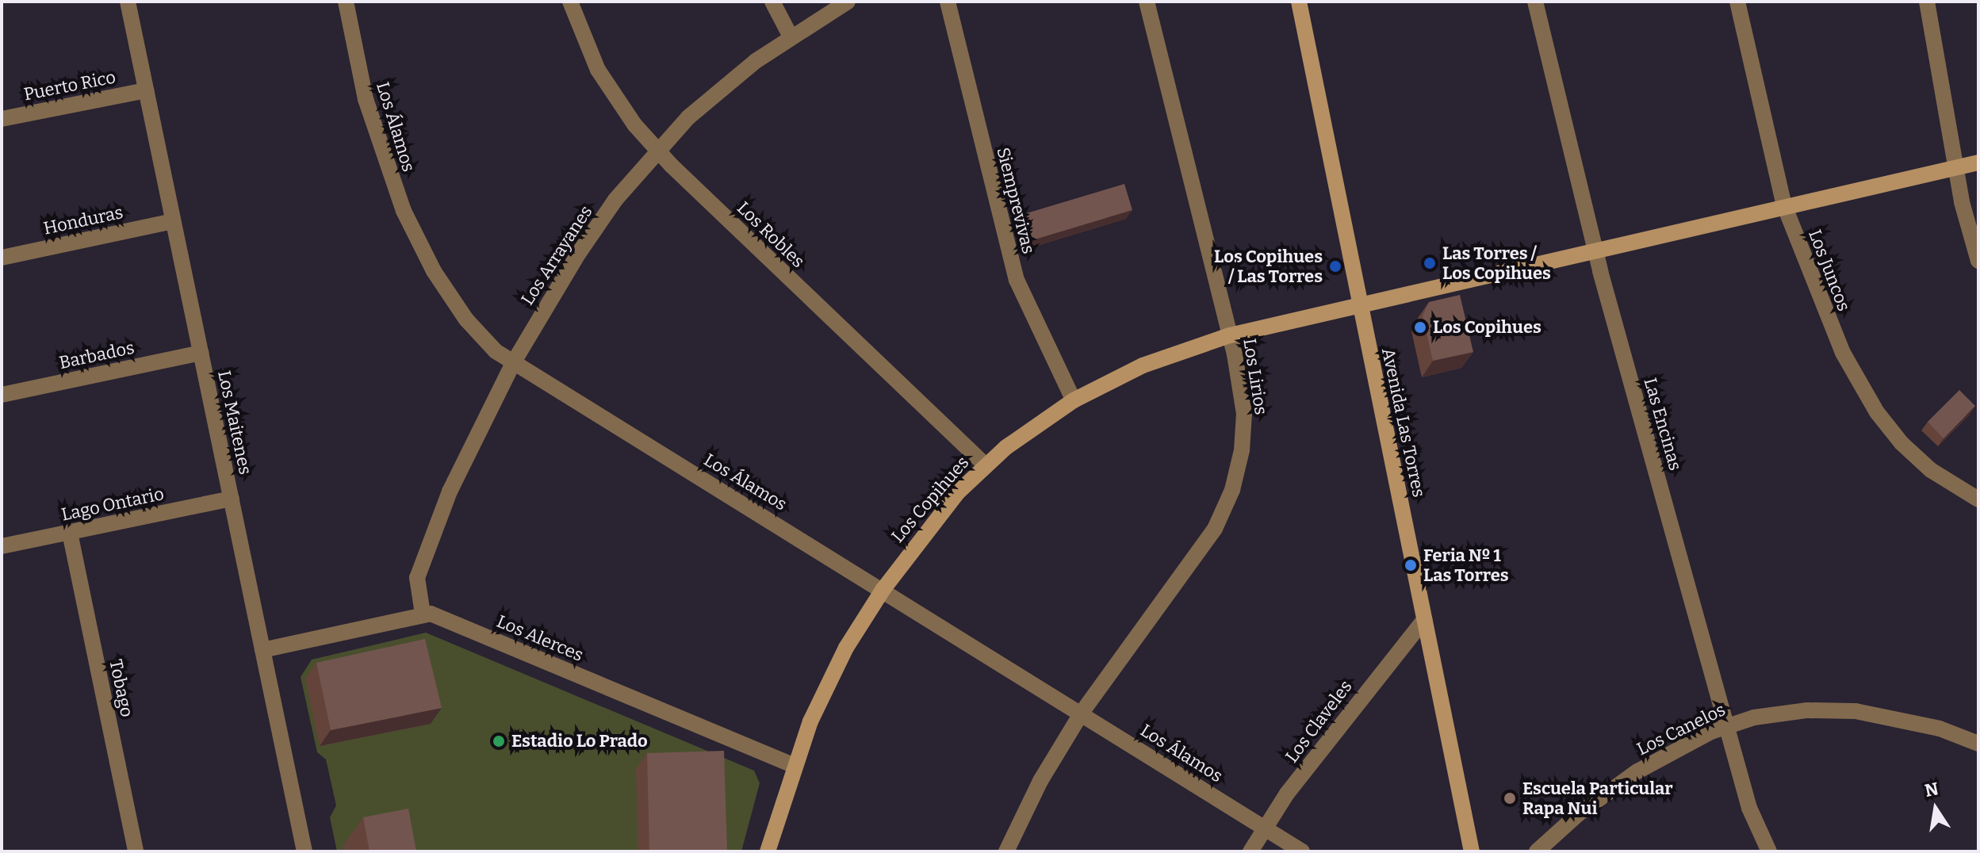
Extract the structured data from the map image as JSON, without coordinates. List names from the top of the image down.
{
  "streets": {
    "street": [
      "Puerto Rico",
      "Los Álamos",
      "Siemprevivas",
      "Honduras",
      "Los Robles",
      "Los Arrayanes",
      "Los Juncos",
      "Barbados",
      "Los Lirios",
      "Los Maitenes",
      "Avenida Las Torres",
      "Las Encinas",
      "Los Copihues",
      "Lago Ontario",
      "Los Alerces",
      "Tobago",
      "Los Claveles",
      "Los Canelos"
    ]
  },
  "crossings": [
    ["Puerto Rico", "Los Maitenes"],
    ["Los Álamos", "Los Arrayanes"],
    ["Los Álamos", "Los Lirios"],
    ["Los Álamos", "Los Copihues"],
    ["Los Álamos", "Los Claveles"],
    ["Siemprevivas", "Los Copihues"],
    ["Honduras", "Los Maitenes"],
    ["Los Robles", "Los Arrayanes"],
    ["Los Robles", "Los Copihues"],
    ["Los Arrayanes", "Los Alerces"],
    ["Los Juncos", "Los Copihues"],
    ["Barbados", "Los Maitenes"],
    ["Los Lirios", "Los Copihues"],
    ["Los Maitenes", "Lago Ontario"],
    ["Los Maitenes", "Los Alerces"],
    ["Avenida Las Torres", "Los Copihues"],
    ["Avenida Las Torres", "Los Claveles"],
    ["Las Encinas", "Los Copihues"],
    ["Las Encinas", "Los Canelos"],
    ["Los Copihues", "Los Alerces"],
    ["Lago Ontario", "Tobago"]
  ],
  "places": [
    "Las Torres / Los Copihues",
    "Los Copihues / Las Torres",
    "Los Copihues",
    "Feria Nº 1 Las Torres",
    "Estadio Lo Prado",
    "Escuela Particular Rapa Nui"
  ],
  "north": "top"
}
